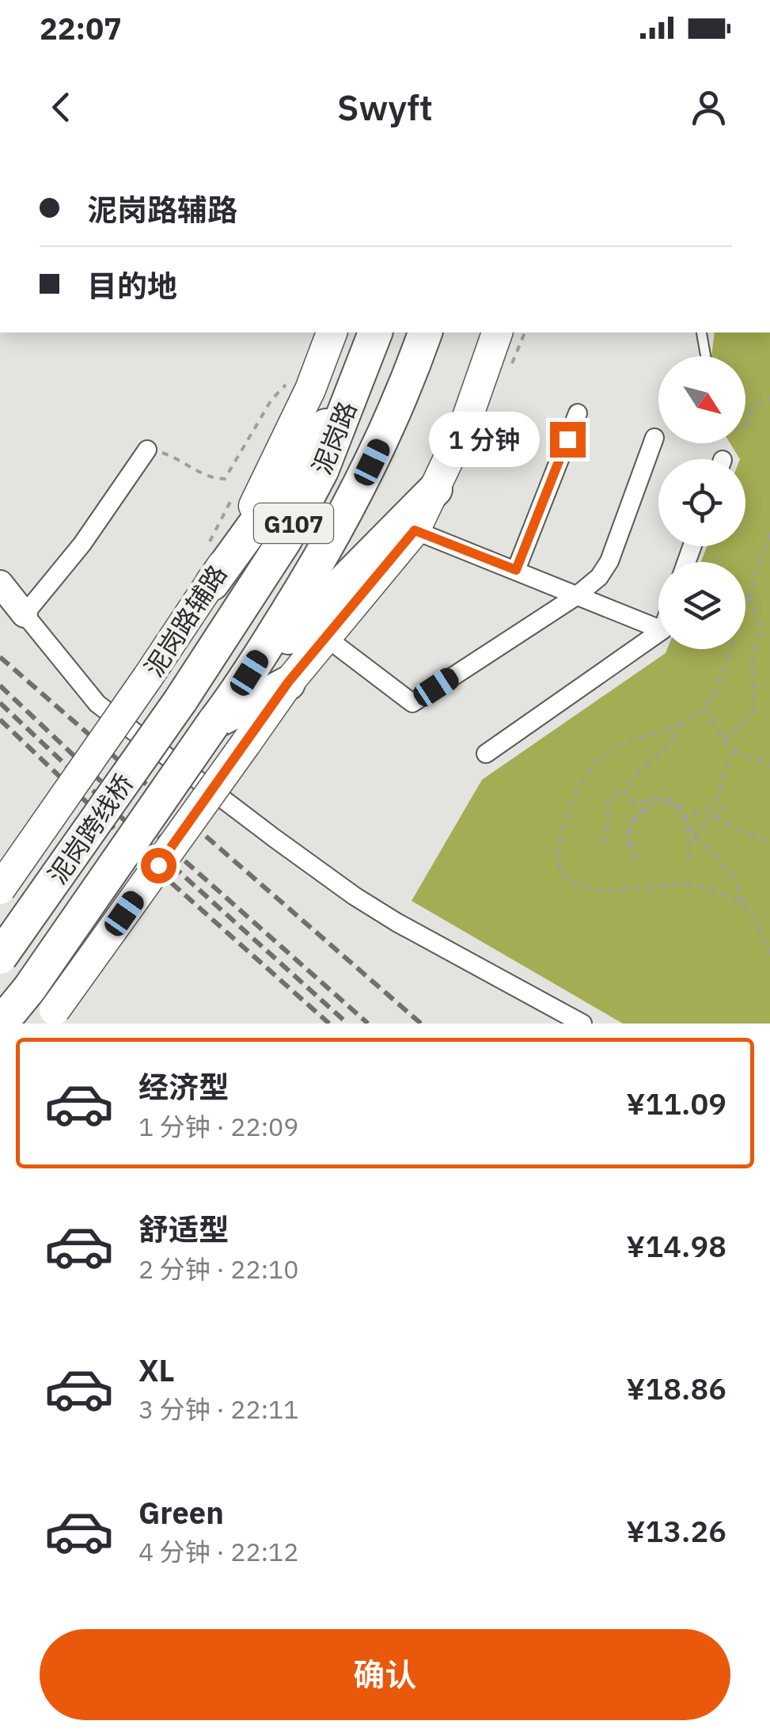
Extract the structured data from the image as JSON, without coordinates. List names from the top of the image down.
{
  "streets": {
    "highway": ["泥岗路", "G107", "泥岗跨线桥"],
    "main road": ["泥岗路辅路"]
  },
  "crossings": [
    ["泥岗路", "泥岗跨线桥"],
    ["G107", "泥岗跨线桥"]
  ],
  "north": "bottom right",
  "page": {
    "status": "22:07",
    "header": "Swyft",
    "banner": ["泥岗路辅路", "目的地"],
    "bubble": "1 分钟",
    "list": [
      {
        "name": "经济型",
        "note": "1 分钟 · 22:09",
        "value": "¥11.09"
      },
      {
        "name": "舒适型",
        "note": "2 分钟 · 22:10",
        "value": "¥14.98"
      },
      {
        "name": "XL",
        "note": "3 分钟 · 22:11",
        "value": "¥18.86"
      },
      {
        "name": "Green",
        "note": "4 分钟 · 22:12",
        "value": "¥13.26"
      }
    ],
    "buttons": "确认"
  }
}
